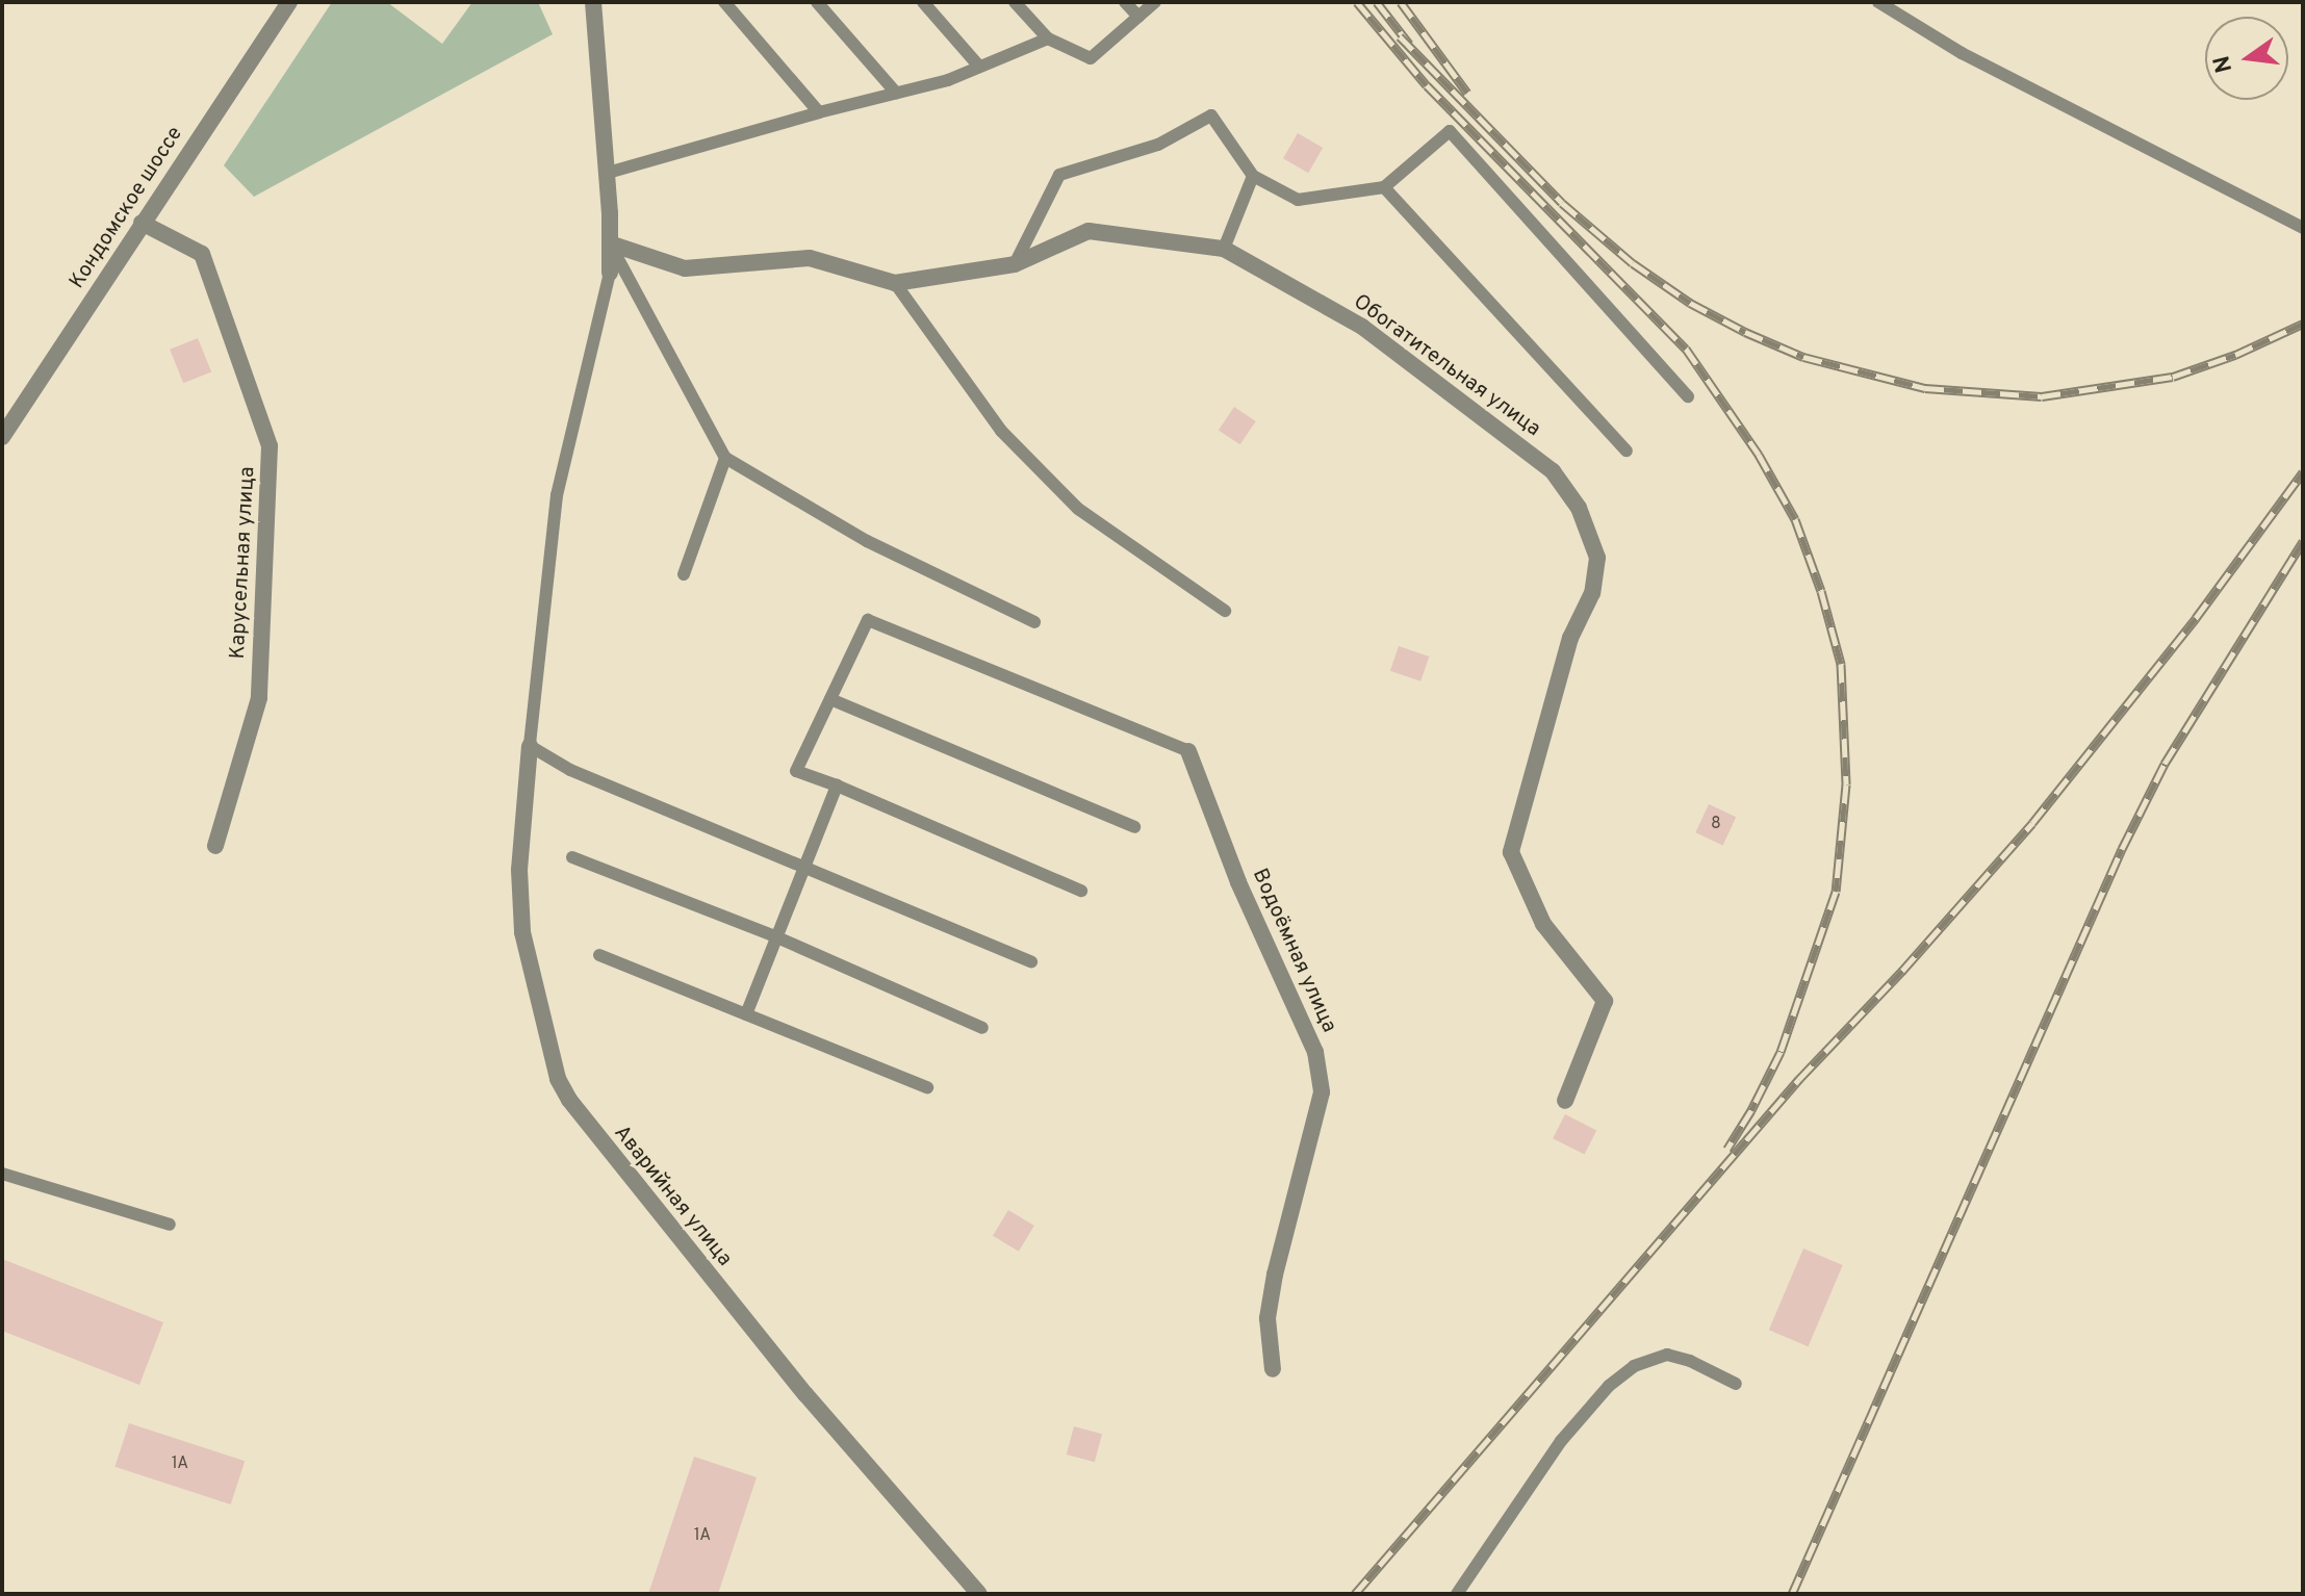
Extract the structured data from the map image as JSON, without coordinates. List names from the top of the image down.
{
  "streets": {
    "street": [
      "Кондомское шоссе",
      "Обогатительная улица",
      "Карусельная улица",
      "Водоёмная улица",
      "Аварийная улица"
    ]
  },
  "crossings": [
    ["Кондомское шоссе", "Карусельная улица"]
  ],
  "house_numbers": ["8", "1А", "1А"],
  "north": "left"
}
